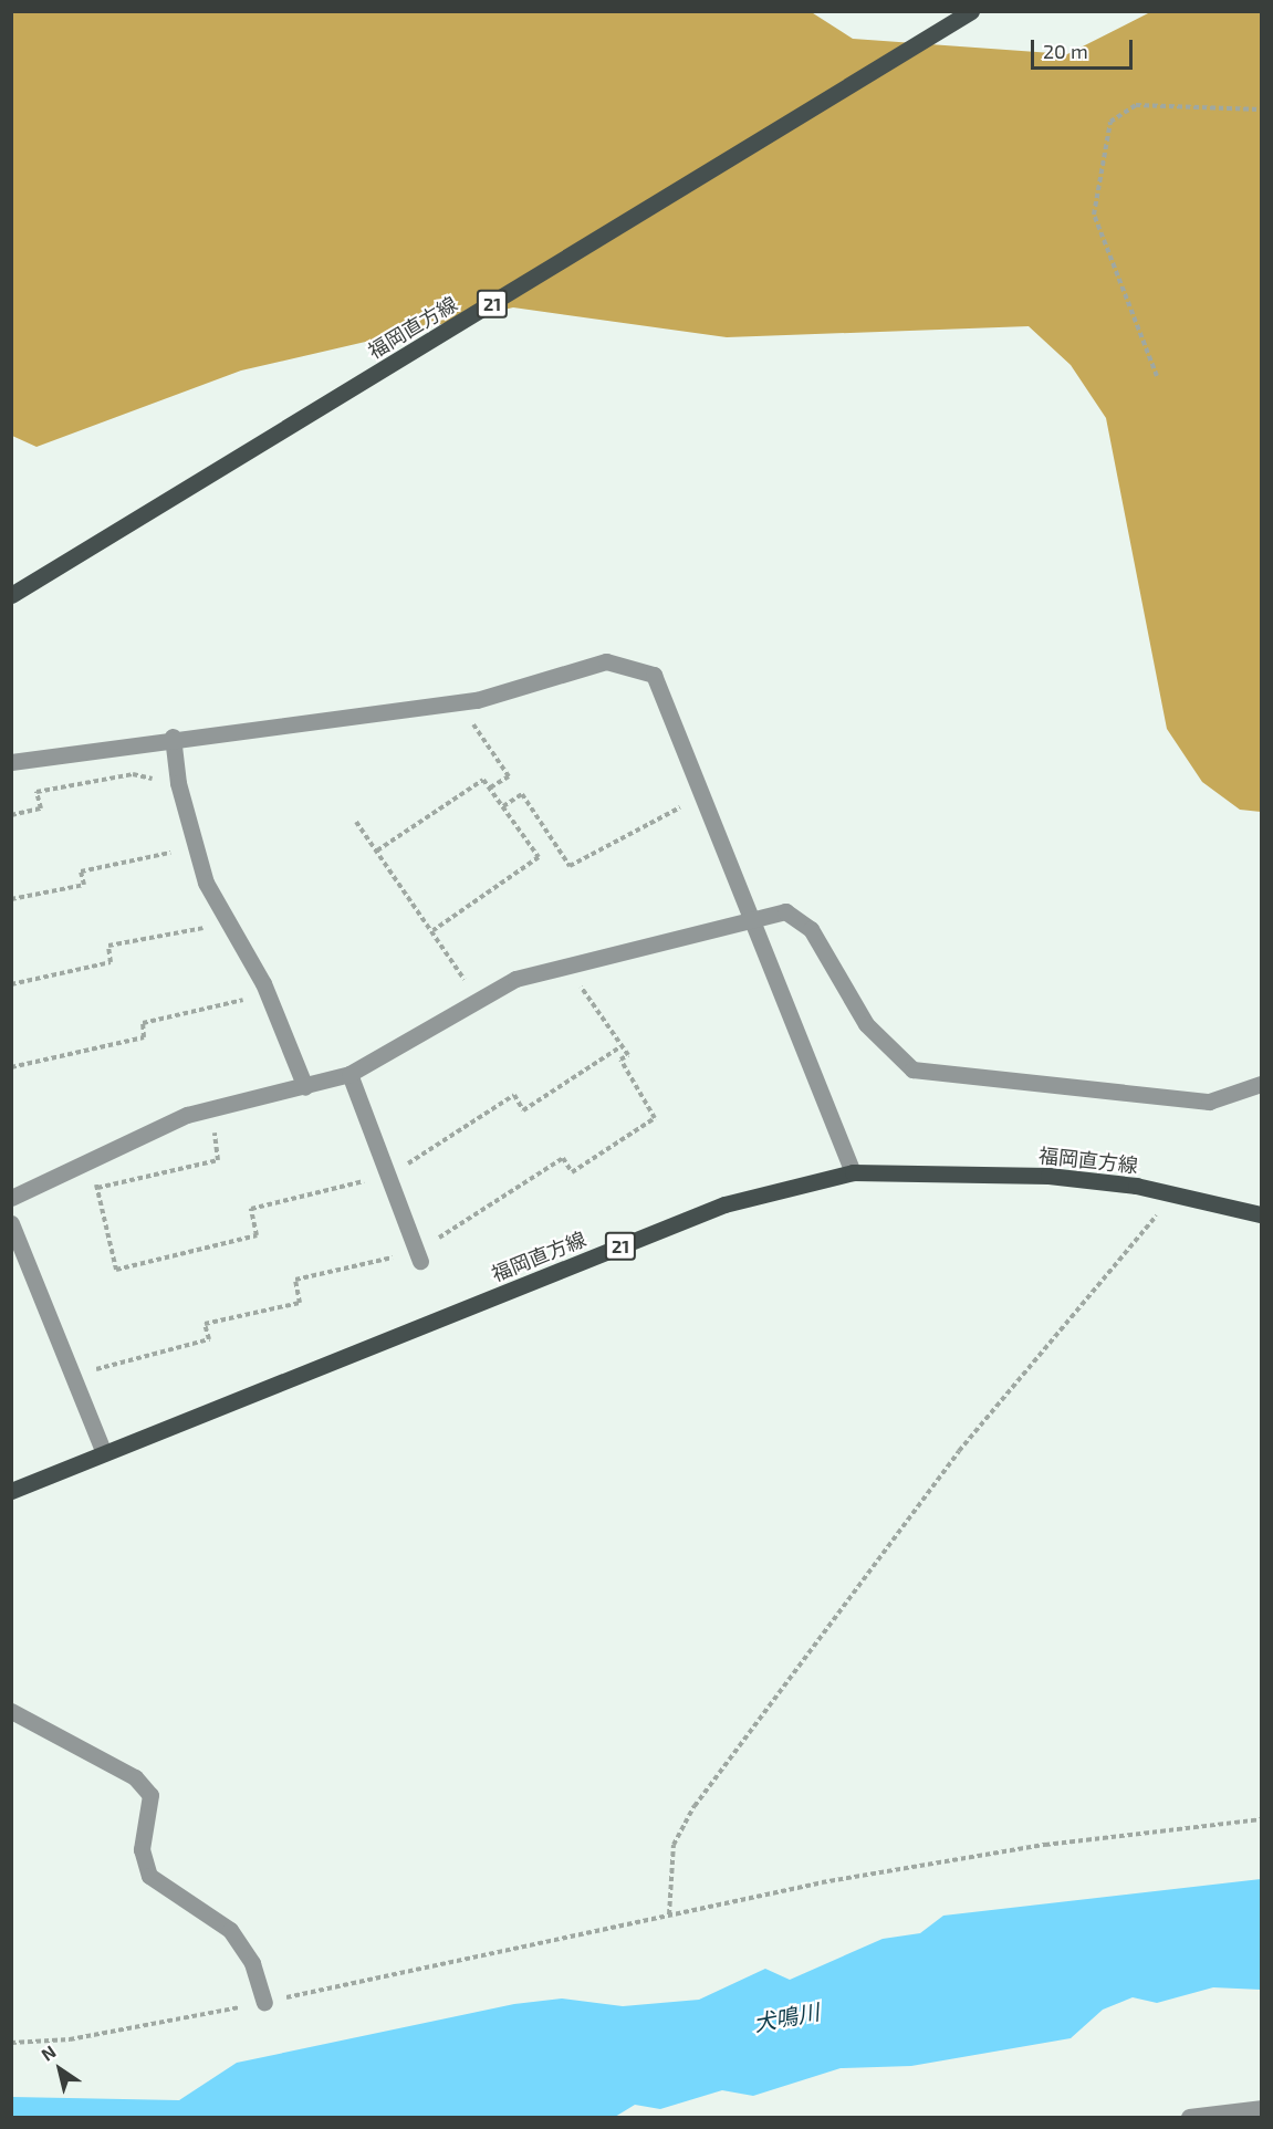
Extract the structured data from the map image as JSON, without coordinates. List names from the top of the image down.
{
  "streets": {
    "main road": ["21", "福岡直方線"]
  },
  "water": ["犬鳴川"],
  "scale_bar": "20 m",
  "north": "top left"
}
